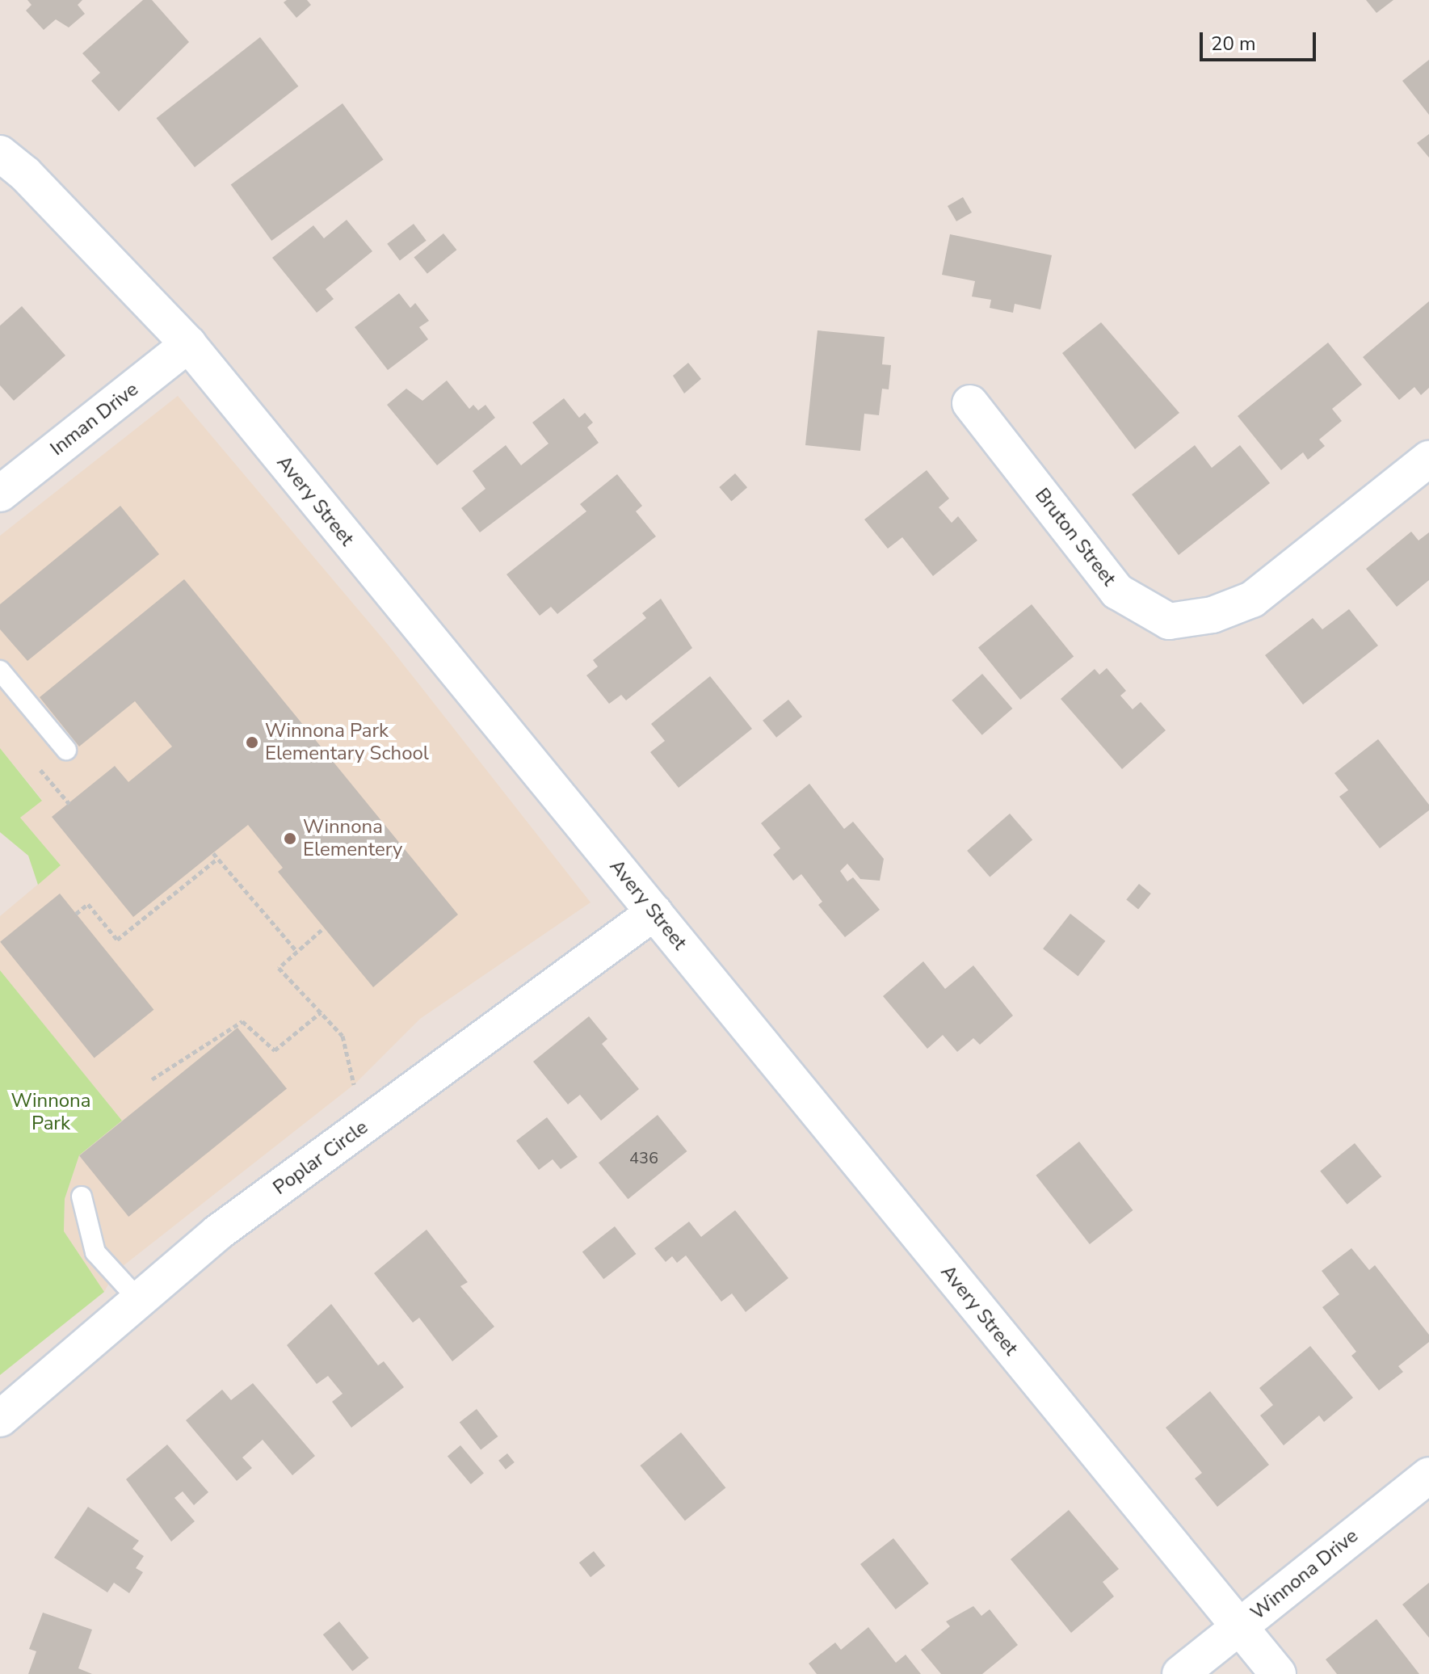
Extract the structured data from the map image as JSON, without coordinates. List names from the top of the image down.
{
  "streets": {
    "street": [
      "Inman Drive",
      "Avery Street",
      "Bruton Street",
      "Poplar Circle",
      "Winnona Drive"
    ]
  },
  "crossings": [
    ["Inman Drive", "Avery Street"],
    ["Avery Street", "Poplar Circle"],
    ["Avery Street", "Winnona Drive"]
  ],
  "parks": ["Winnona Park"],
  "places": ["Winnona Park Elementary School", "Winnona Elementery"],
  "house_numbers": ["436"],
  "scale_bar": "20 m"
}
